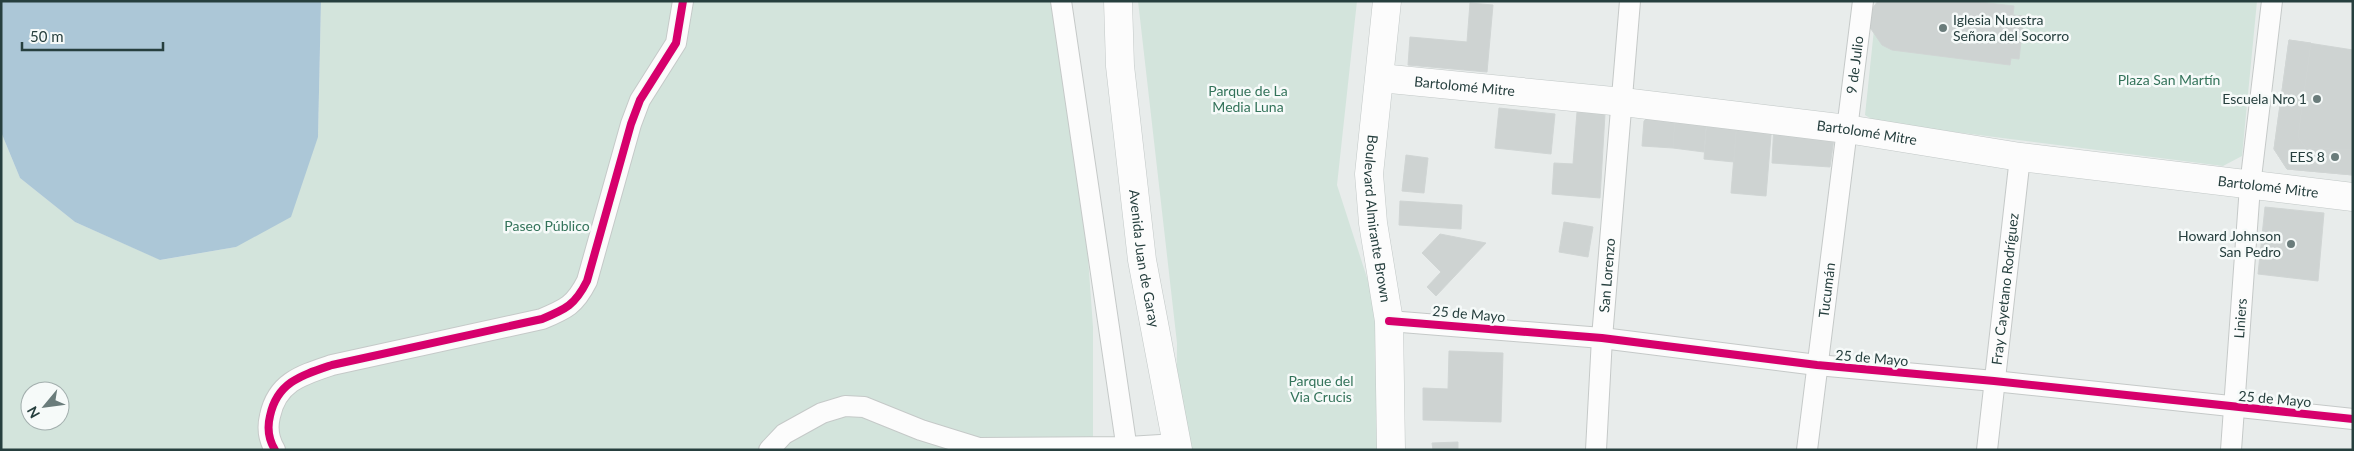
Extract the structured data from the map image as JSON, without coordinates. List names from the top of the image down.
{
  "streets": {
    "main road": ["Bartolomé Mitre", "Boulevard Almirante Brown", "Avenida Juan de Garay"],
    "street": [
      "9 de Julio",
      "San Lorenzo",
      "Fray Cayetano Rodríguez",
      "Tucumán",
      "25 de Mayo",
      "Liniers"
    ]
  },
  "crossings": [
    ["9 de Julio", "Bartolomé Mitre"],
    ["9 de Julio", "Tucumán"],
    ["Bartolomé Mitre", "Boulevard Almirante Brown"],
    ["Bartolomé Mitre", "San Lorenzo"],
    ["Bartolomé Mitre", "Fray Cayetano Rodríguez"],
    ["Bartolomé Mitre", "Tucumán"],
    ["Bartolomé Mitre", "Liniers"],
    ["Boulevard Almirante Brown", "25 de Mayo"],
    ["San Lorenzo", "25 de Mayo"],
    ["Fray Cayetano Rodríguez", "25 de Mayo"],
    ["Tucumán", "25 de Mayo"],
    ["25 de Mayo", "Liniers"]
  ],
  "parks": [
    "Plaza San Martín",
    "Parque de La Media Luna",
    "Paseo Público",
    "Parque del Via Crucis"
  ],
  "places": [
    "Iglesia Nuestra Señora del Socorro",
    "Escuela Nro 1",
    "EES 8",
    "Howard Johnson San Pedro"
  ],
  "scale_bar": "50 m",
  "north": "bottom left"
}
